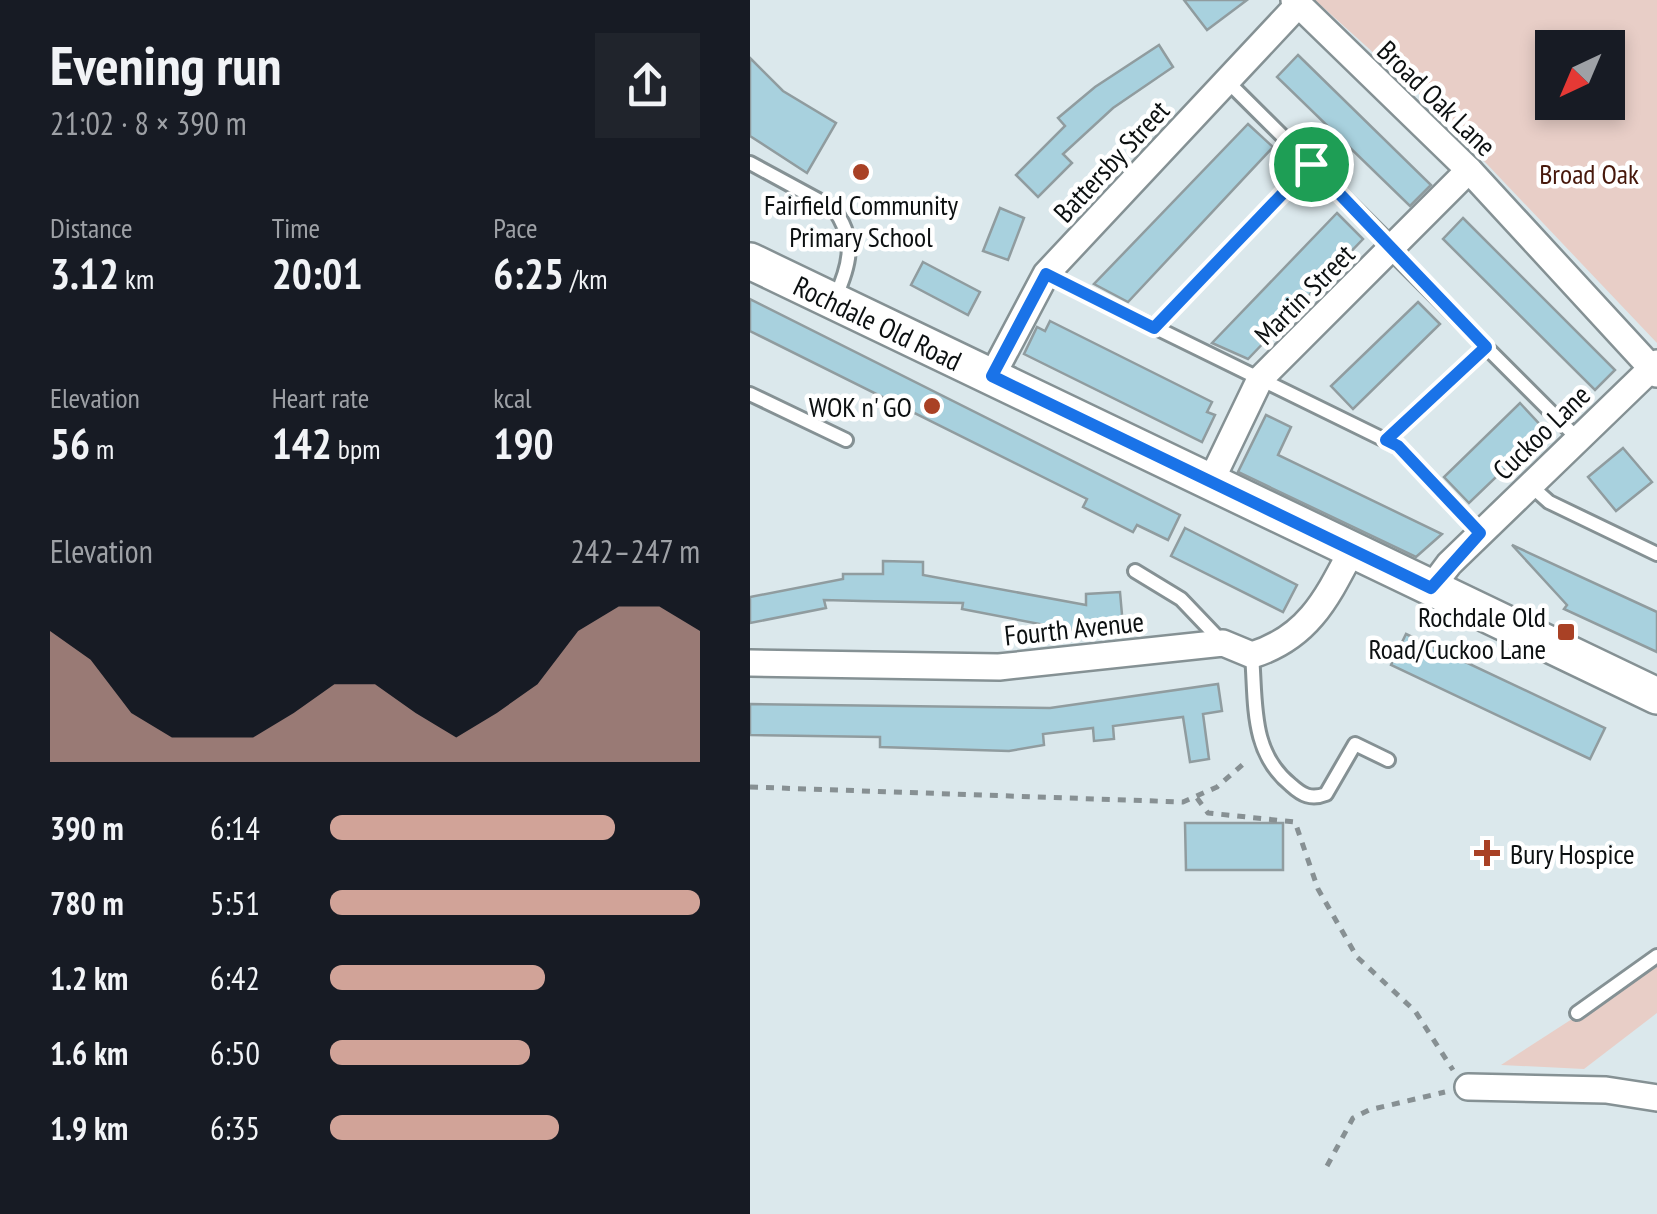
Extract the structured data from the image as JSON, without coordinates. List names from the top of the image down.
{
  "streets": {
    "main road": ["Rochdale Old Road"],
    "street": [
      "Broad Oak Lane",
      "Battersby Street",
      "Martin Street",
      "Cuckoo Lane",
      "Fourth Avenue"
    ]
  },
  "crossings": [
    ["Broad Oak Lane", "Battersby Street"],
    ["Broad Oak Lane", "Martin Street"],
    ["Broad Oak Lane", "Cuckoo Lane"],
    ["Battersby Street", "Rochdale Old Road"],
    ["Martin Street", "Rochdale Old Road"],
    ["Rochdale Old Road", "Cuckoo Lane"]
  ],
  "parks": ["Broad Oak"],
  "places": {
    "other": ["Fairfield Community Primary School", "WOK n' GO"],
    "transit": ["Rochdale Old Road/Cuckoo Lane"],
    "health": ["Bury Hospice"]
  },
  "north": "bottom left",
  "page": {
    "heading": ["Evening run", "21:02 · 8 × 390 m"],
    "stats": [
      ["Distance", "3.12 km"],
      ["Time", "20:01"],
      ["Pace", "6:25 /km"],
      ["Elevation", "56 m"],
      ["Heart rate", "142 bpm"],
      ["kcal", "190"]
    ],
    "chart": ["Elevation", "242–247 m"],
    "list": [
      {
        "name": "390 m",
        "note": "6:14"
      },
      {
        "name": "780 m",
        "note": "5:51"
      },
      {
        "name": "1.2 km",
        "note": "6:42"
      },
      {
        "name": "1.6 km",
        "note": "6:50"
      },
      {
        "name": "1.9 km",
        "note": "6:35"
      }
    ]
  }
}
